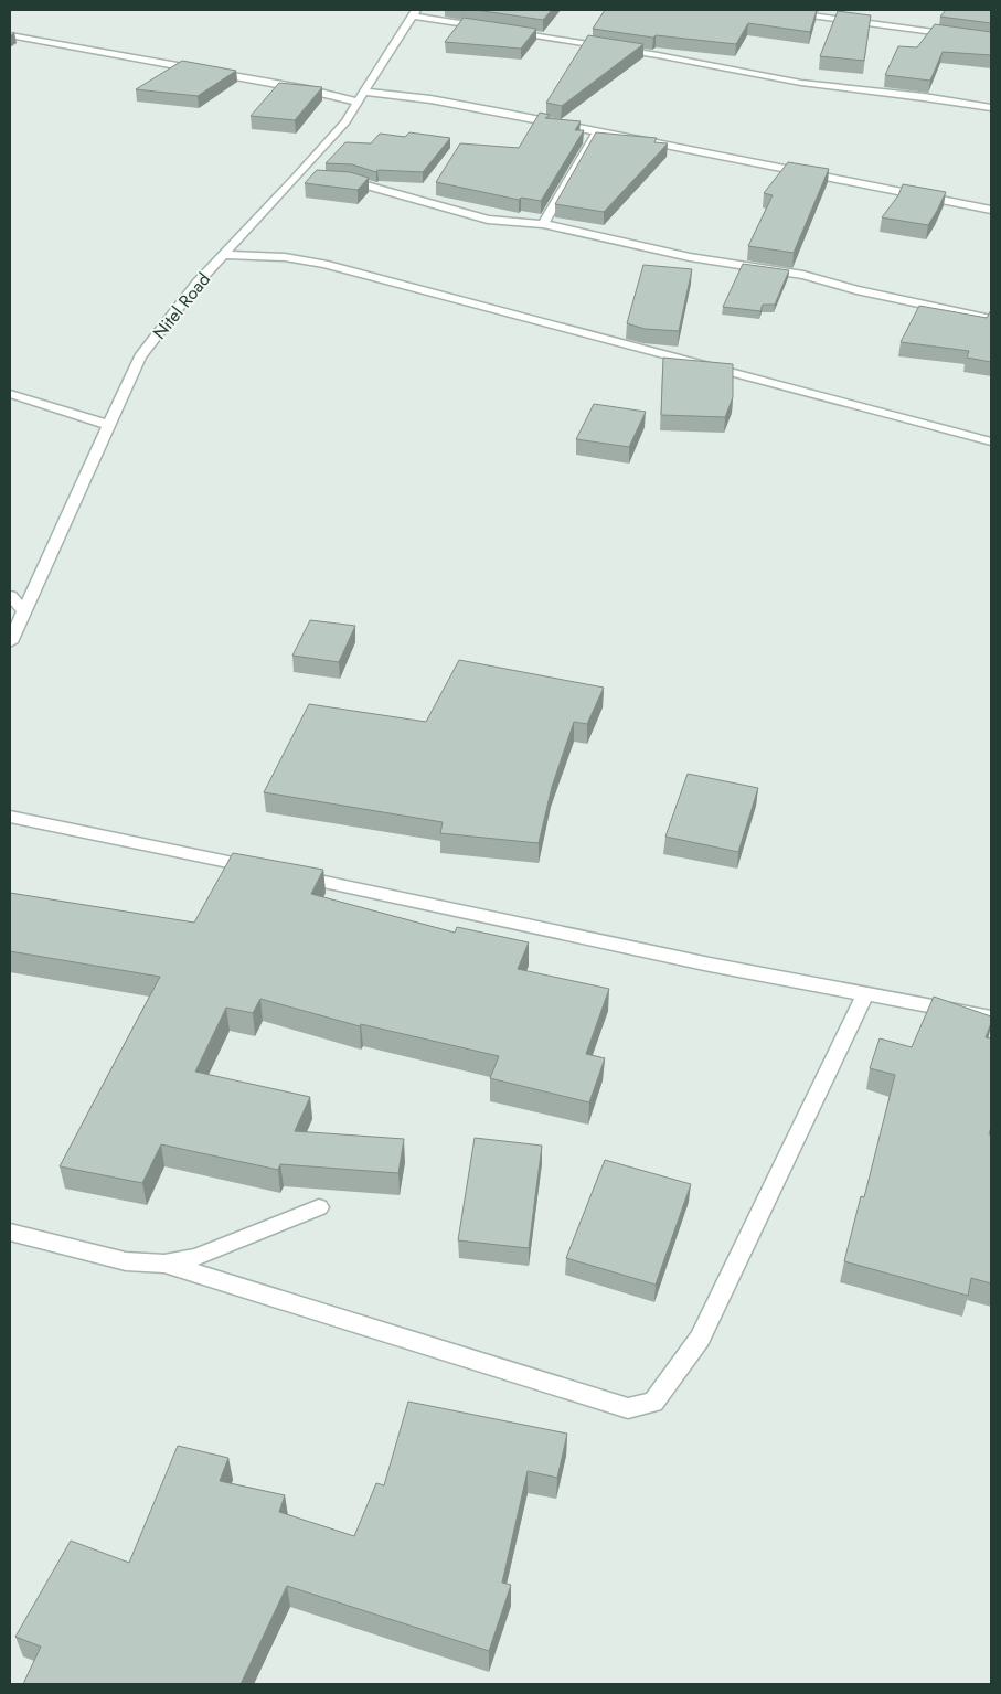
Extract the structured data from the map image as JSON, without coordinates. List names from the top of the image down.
{
  "streets": {
    "street": ["Nitel Road"]
  }
}
